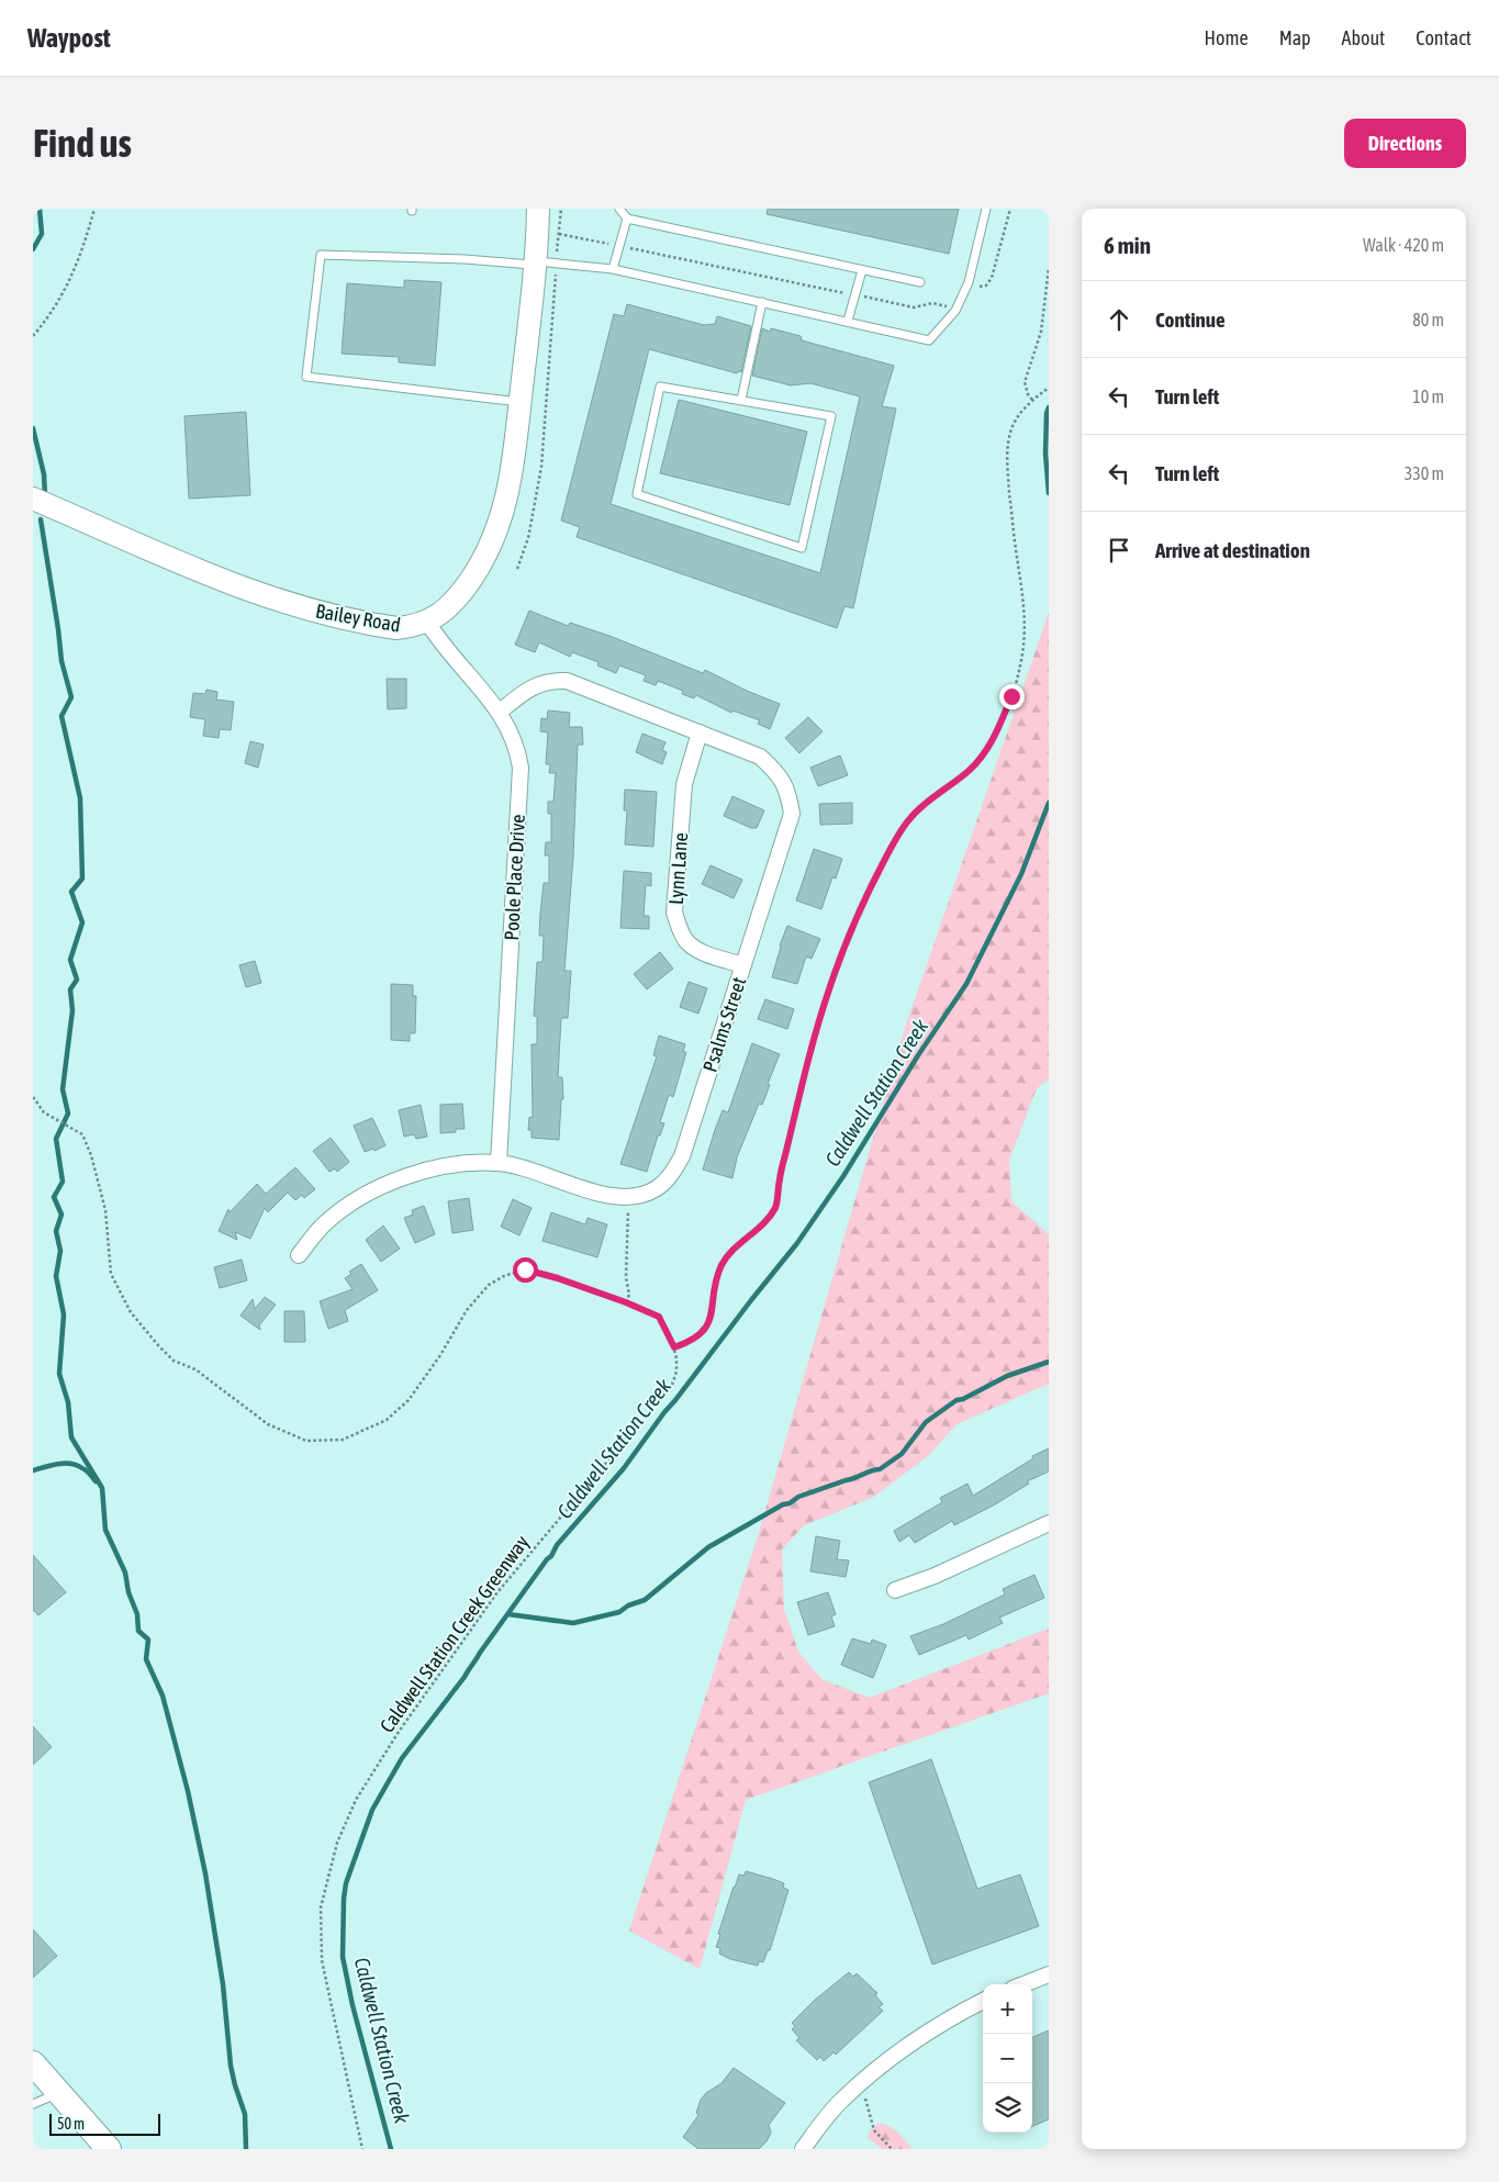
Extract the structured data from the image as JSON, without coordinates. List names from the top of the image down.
{
  "streets": {
    "street": [
      "Bailey Road",
      "Lynn Lane",
      "Poole Place Drive",
      "Psalms Street"
    ],
    "path": ["Caldwell Station Creek Greenway"]
  },
  "crossings": [
    ["Bailey Road", "Poole Place Drive"],
    ["Lynn Lane", "Psalms Street"],
    ["Poole Place Drive", "Psalms Street"]
  ],
  "water": ["Caldwell Station Creek"],
  "scale_bar": "50 m",
  "page": {
    "header": "Waypost",
    "nav": [
      "Home",
      "Map",
      "About",
      "Contact"
    ],
    "buttons": "Directions",
    "title": "Find us",
    "heading": ["6 min", "Walk · 420 m"],
    "list": [
      ["Continue", "80 m"],
      ["Turn left", "10 m"],
      ["Turn left", "330 m"],
      "Arrive at destination"
    ],
    "map_buttons": ["+", "−"],
    "scale": "50 m"
  }
}
